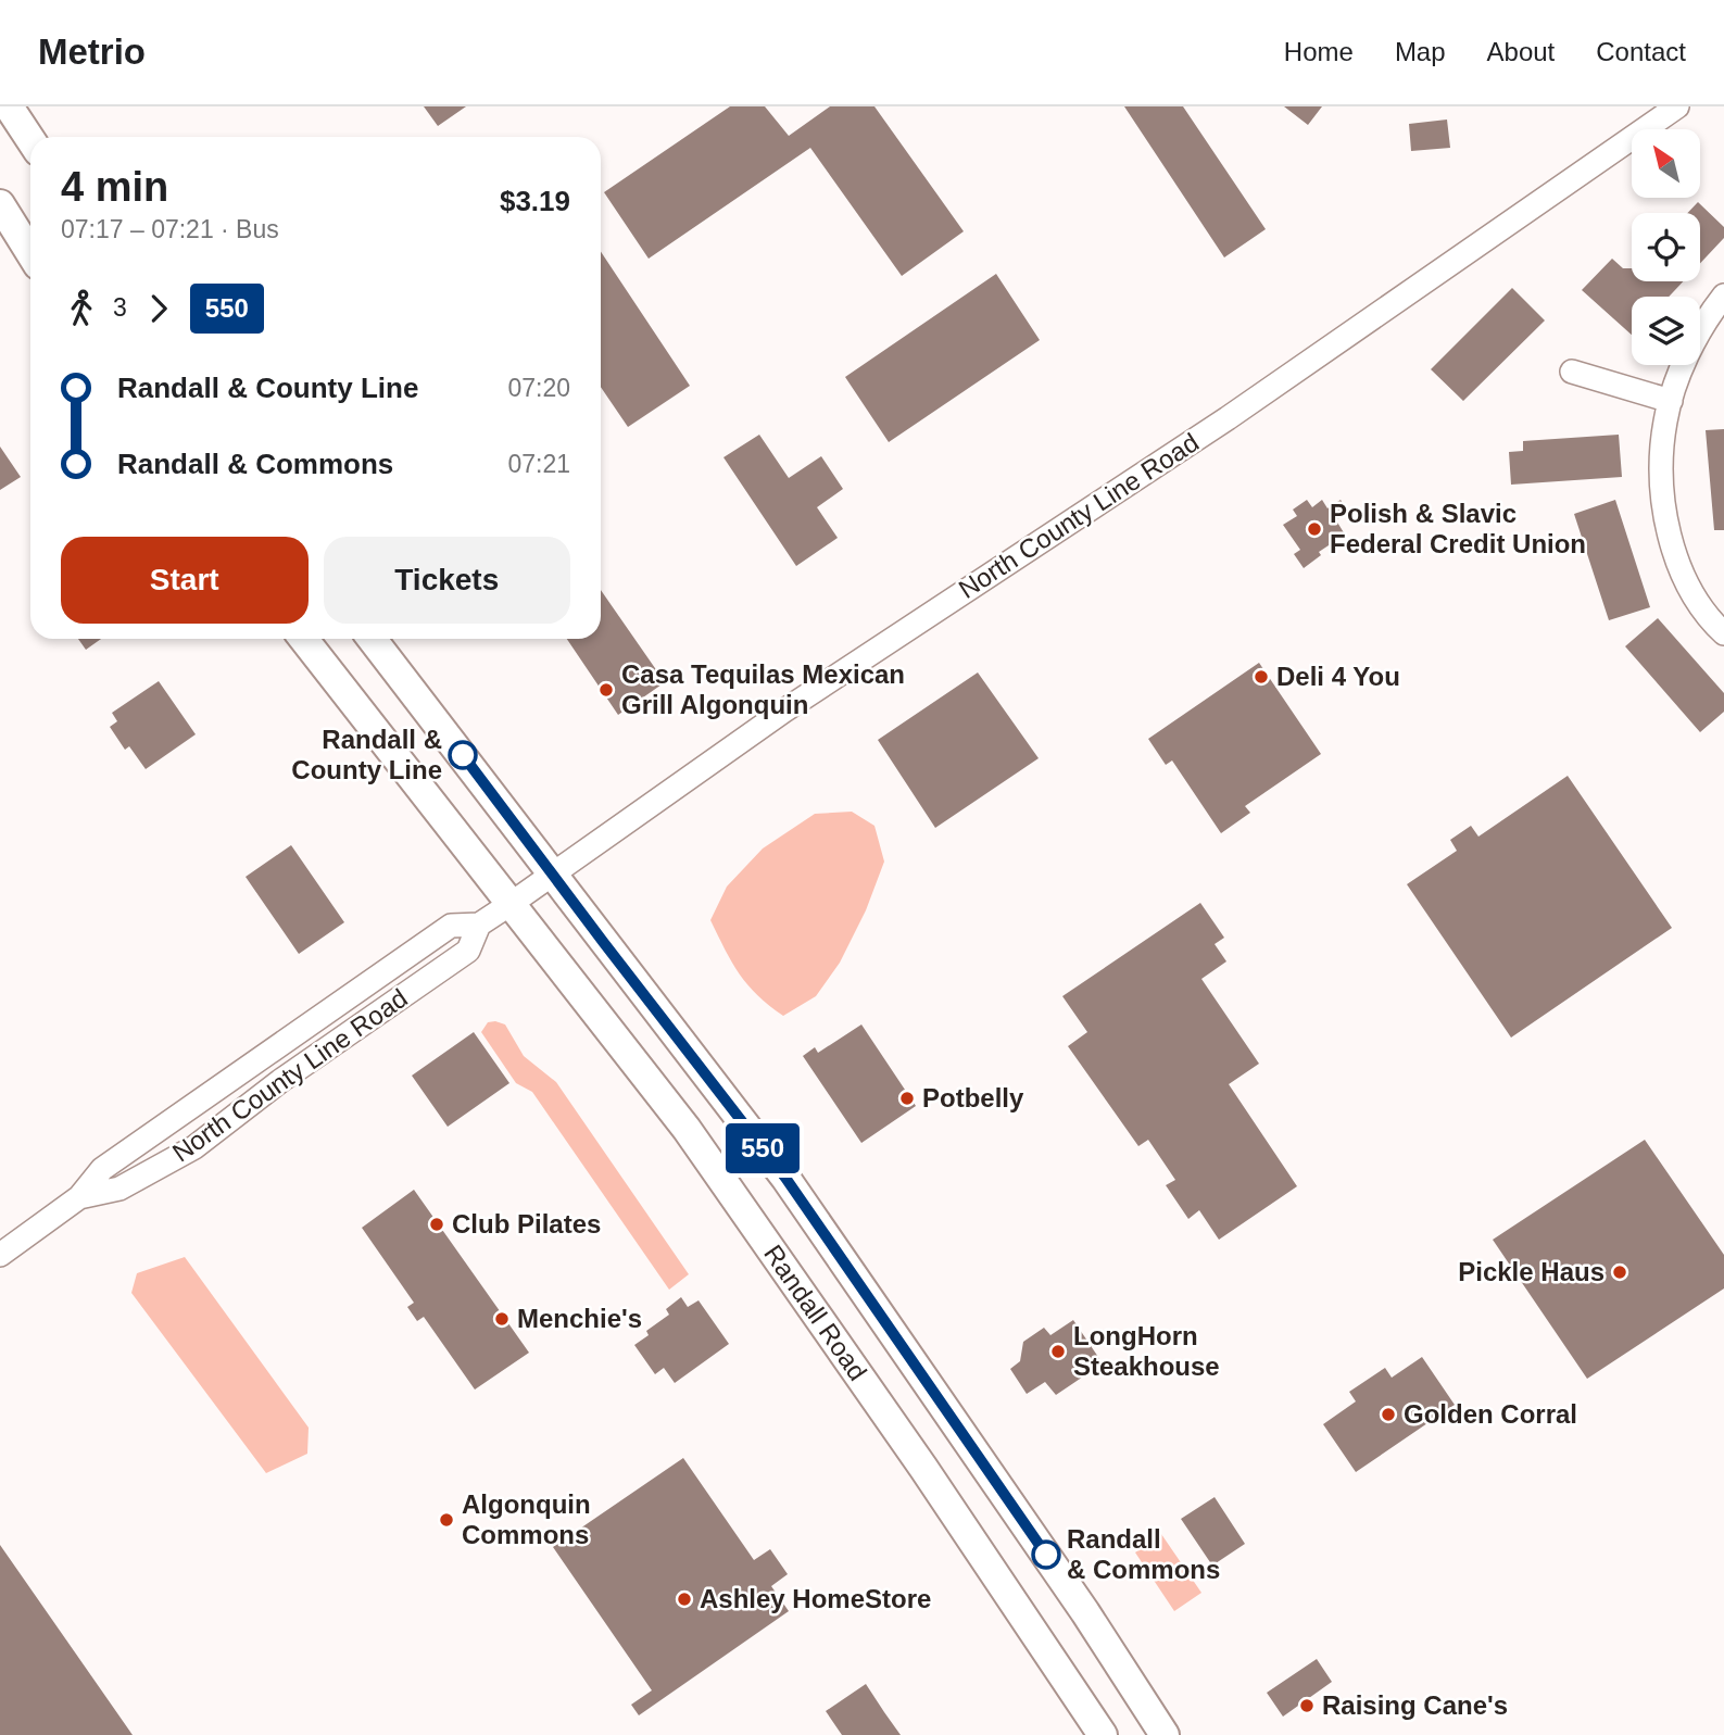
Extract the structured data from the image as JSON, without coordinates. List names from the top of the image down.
{
  "streets": {
    "main road": ["Randall Road"],
    "street": ["North County Line Road"]
  },
  "crossings": [
    ["North County Line Road", "Randall Road"]
  ],
  "places": [
    "Polish & Slavic Federal Credit Union",
    "Deli 4 You",
    "Casa Tequilas Mexican Grill Algonquin",
    "Randall & County Line",
    "Potbelly",
    "Club Pilates",
    "Pickle Haus",
    "Menchie's",
    "LongHorn Steakhouse",
    "Golden Corral",
    "Algonquin Commons",
    "Randall & Commons",
    "Ashley HomeStore",
    "Raising Cane's"
  ],
  "lines": ["bus line 550"],
  "north": "top left",
  "page": {
    "header": "Metrio",
    "nav": [
      "Home",
      "Map",
      "About",
      "Contact"
    ],
    "on_map": "550",
    "heading": ["4 min", "07:17 – 07:21 · Bus", "$3.19"],
    "legs": ["3", "550"],
    "list": [
      {
        "name": "Randall & County Line",
        "value": "07:20"
      },
      {
        "name": "Randall & Commons",
        "value": "07:21"
      }
    ],
    "buttons": ["Start", "Tickets"]
  }
}
